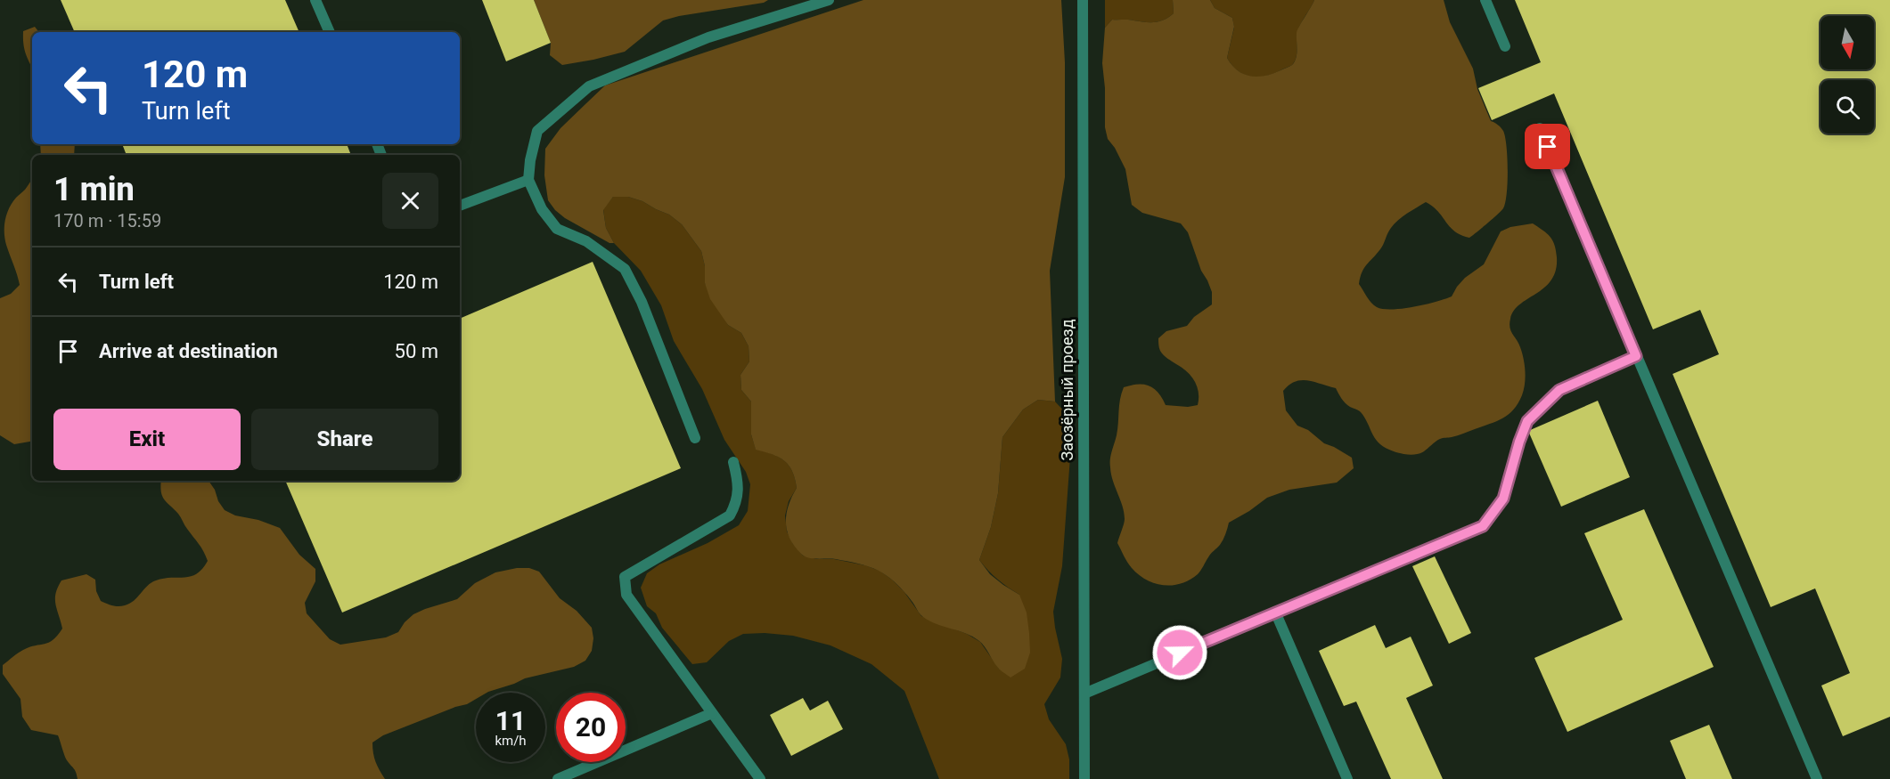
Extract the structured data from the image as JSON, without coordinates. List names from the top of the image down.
{
  "streets": {
    "street": ["Заозёрный проезд"]
  },
  "north": "bottom",
  "page": {
    "turn": ["120 m", "Turn left"],
    "heading": ["1 min", "170 m · 15:59"],
    "list": [
      {
        "name": "Turn left",
        "value": "120 m"
      },
      {
        "name": "Arrive at destination",
        "value": "50 m"
      }
    ],
    "buttons": ["Exit", "Share"],
    "speed": "11 km/h",
    "limit": "20"
  }
}
